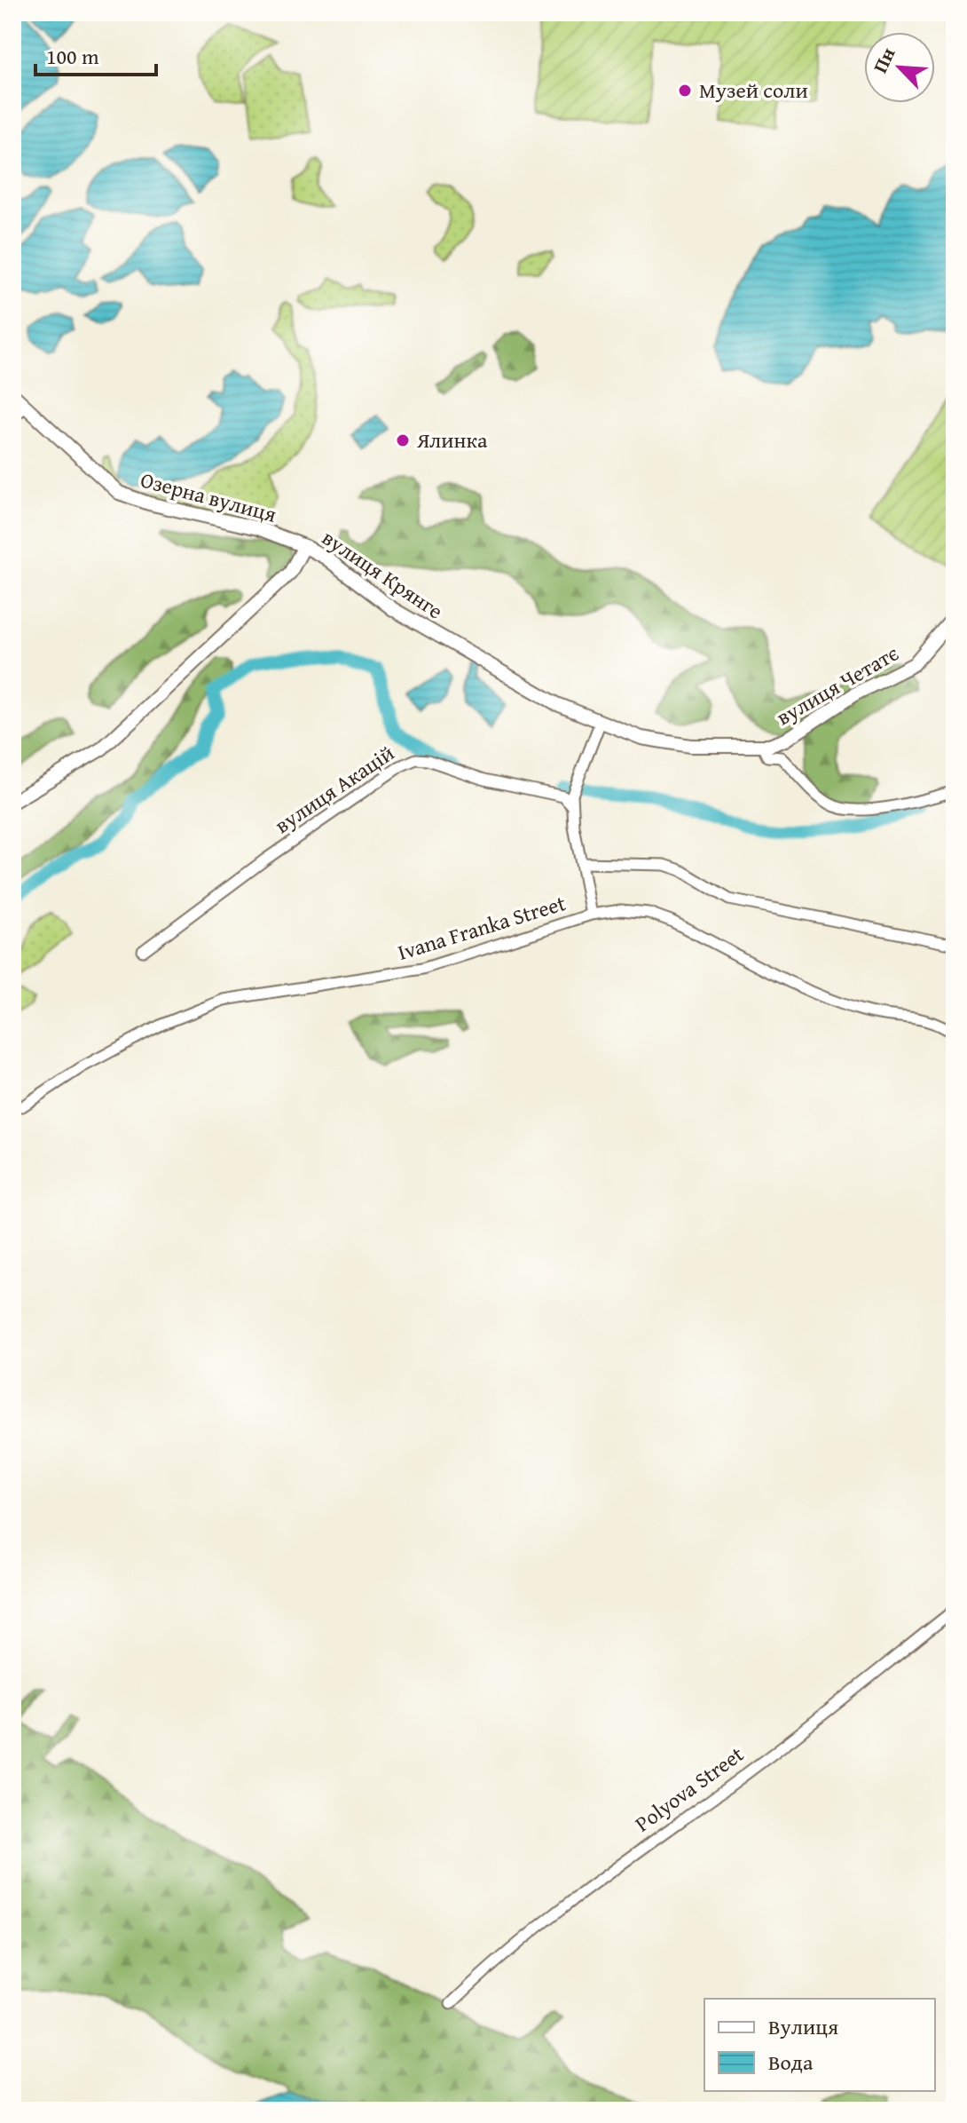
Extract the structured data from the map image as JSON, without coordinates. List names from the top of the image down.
{
  "streets": {
    "street": [
      "Озерна вулиця",
      "вулиця Крянге",
      "вулиця Четатє",
      "вулиця Акацій",
      "Ivana Franka Street",
      "Polyova Street"
    ]
  },
  "crossings": [
    ["Озерна вулиця", "вулиця Крянге"],
    ["вулиця Крянге", "вулиця Четатє"]
  ],
  "places": ["Музей соли", "Ялинка"],
  "legend": ["Вулиця", "Вода"],
  "scale_bar": "100 m",
  "north": "top left"
}
